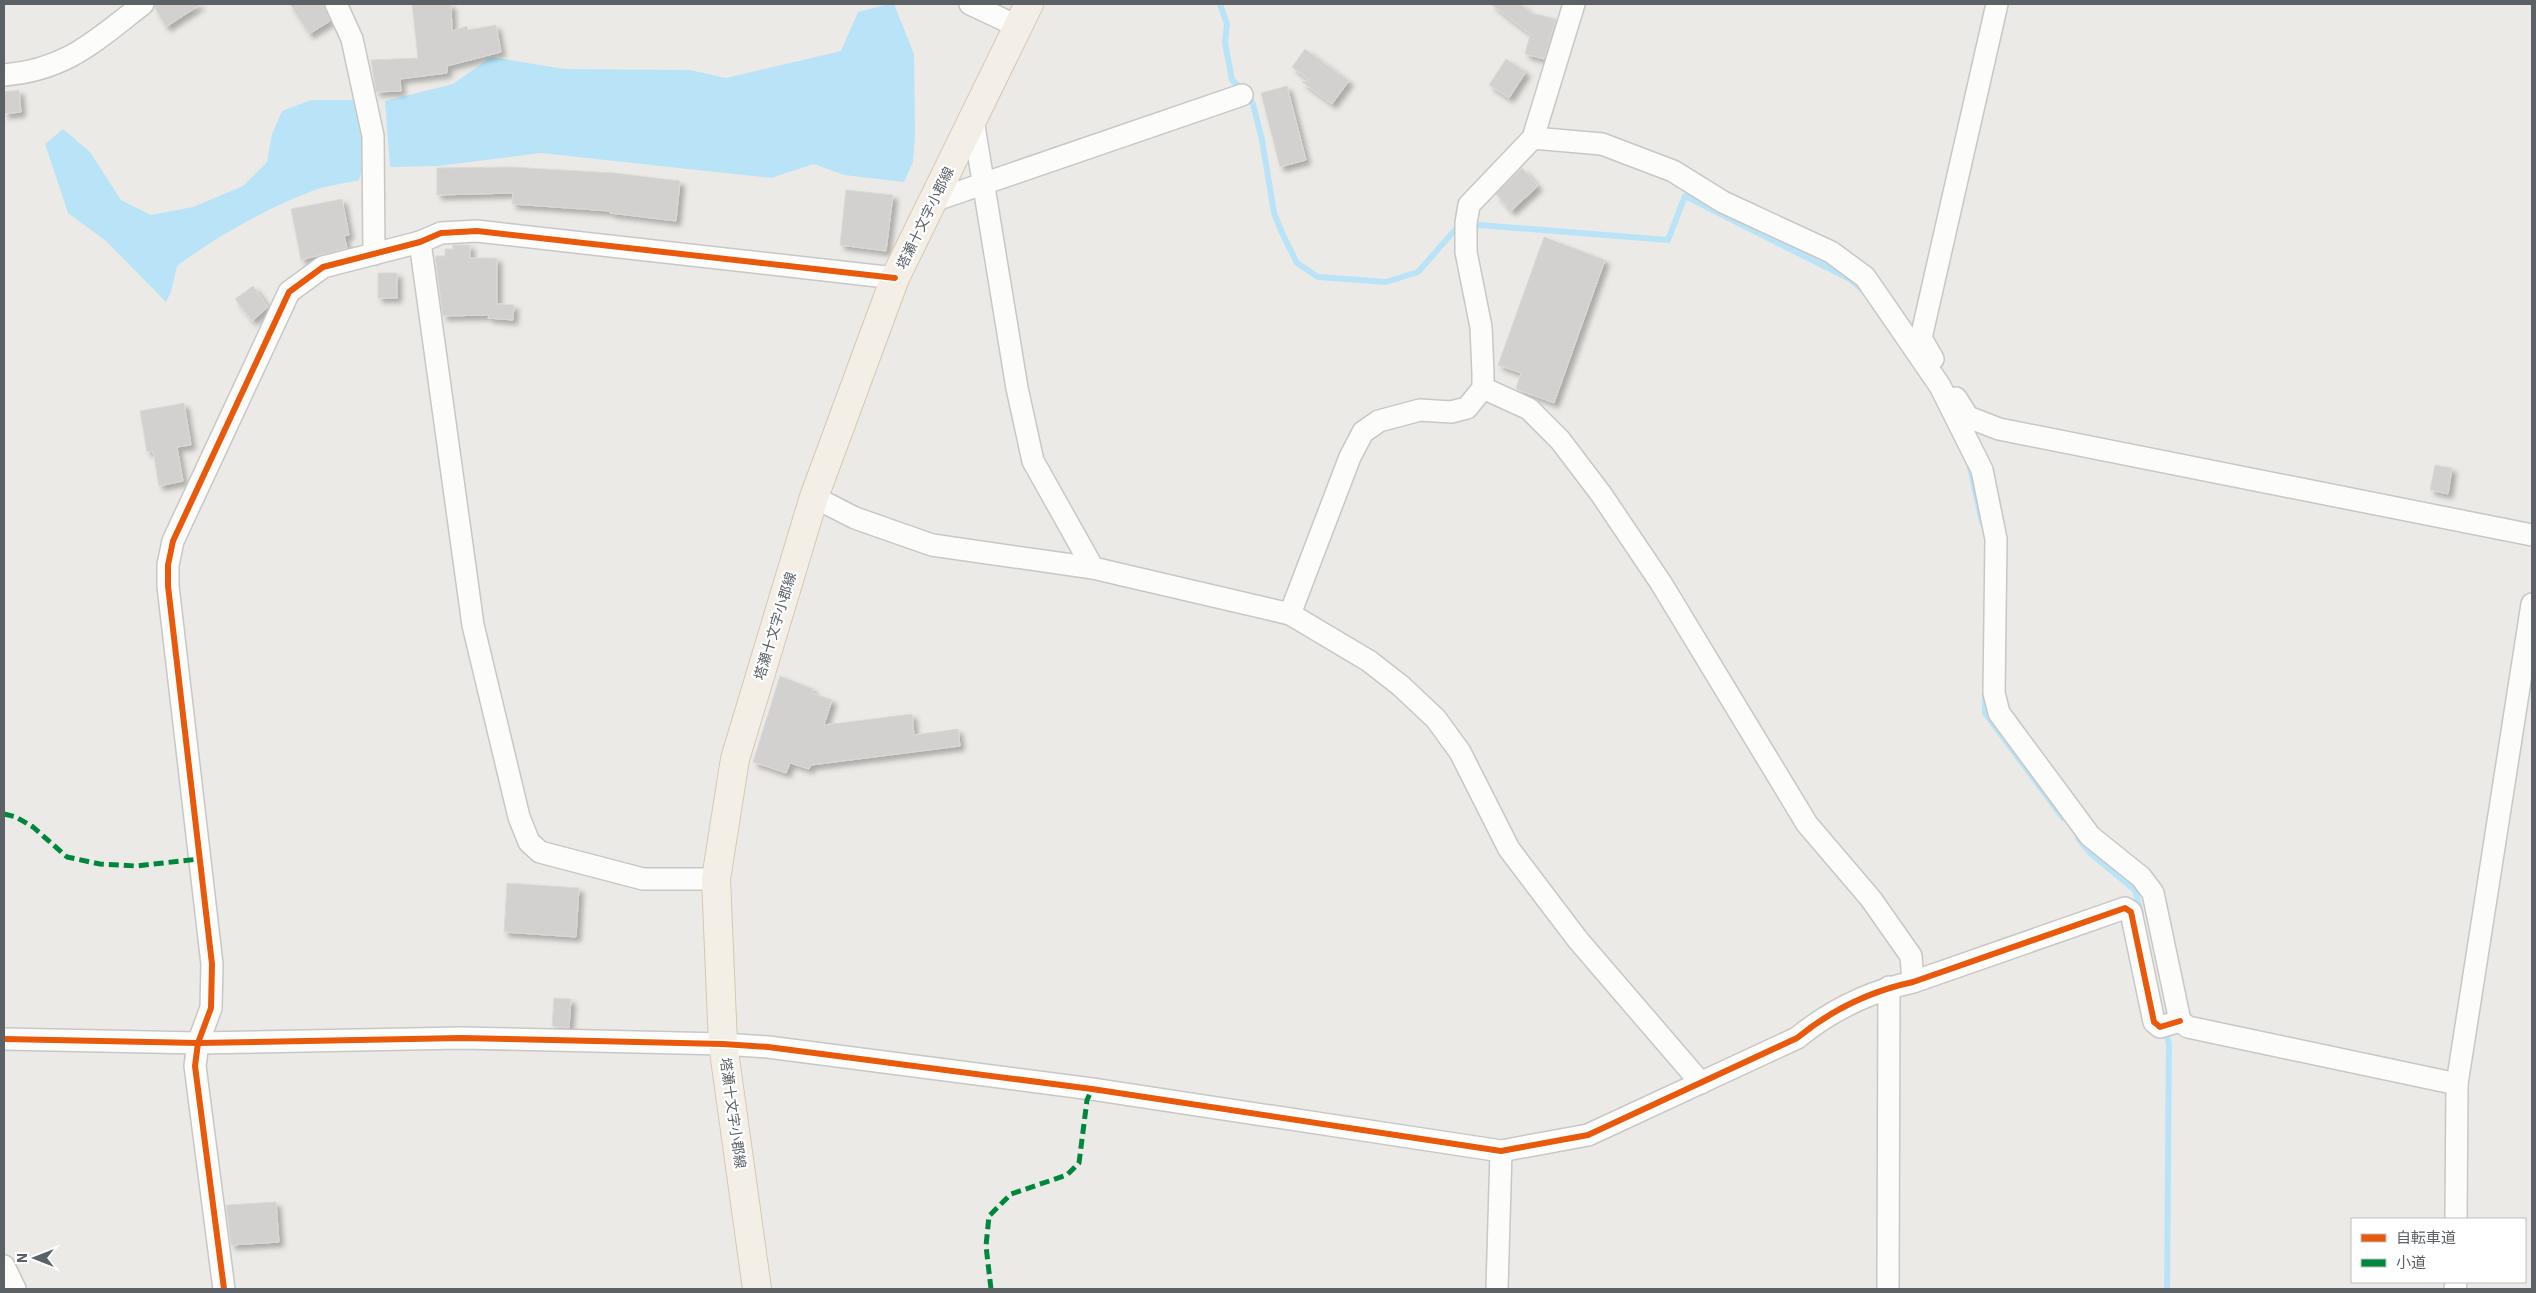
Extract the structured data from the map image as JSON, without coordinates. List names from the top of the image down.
{
  "streets": {
    "main road": ["塔瀬十文字小郡線"]
  },
  "legend": ["自転車道", "小道"],
  "north": "left"
}
